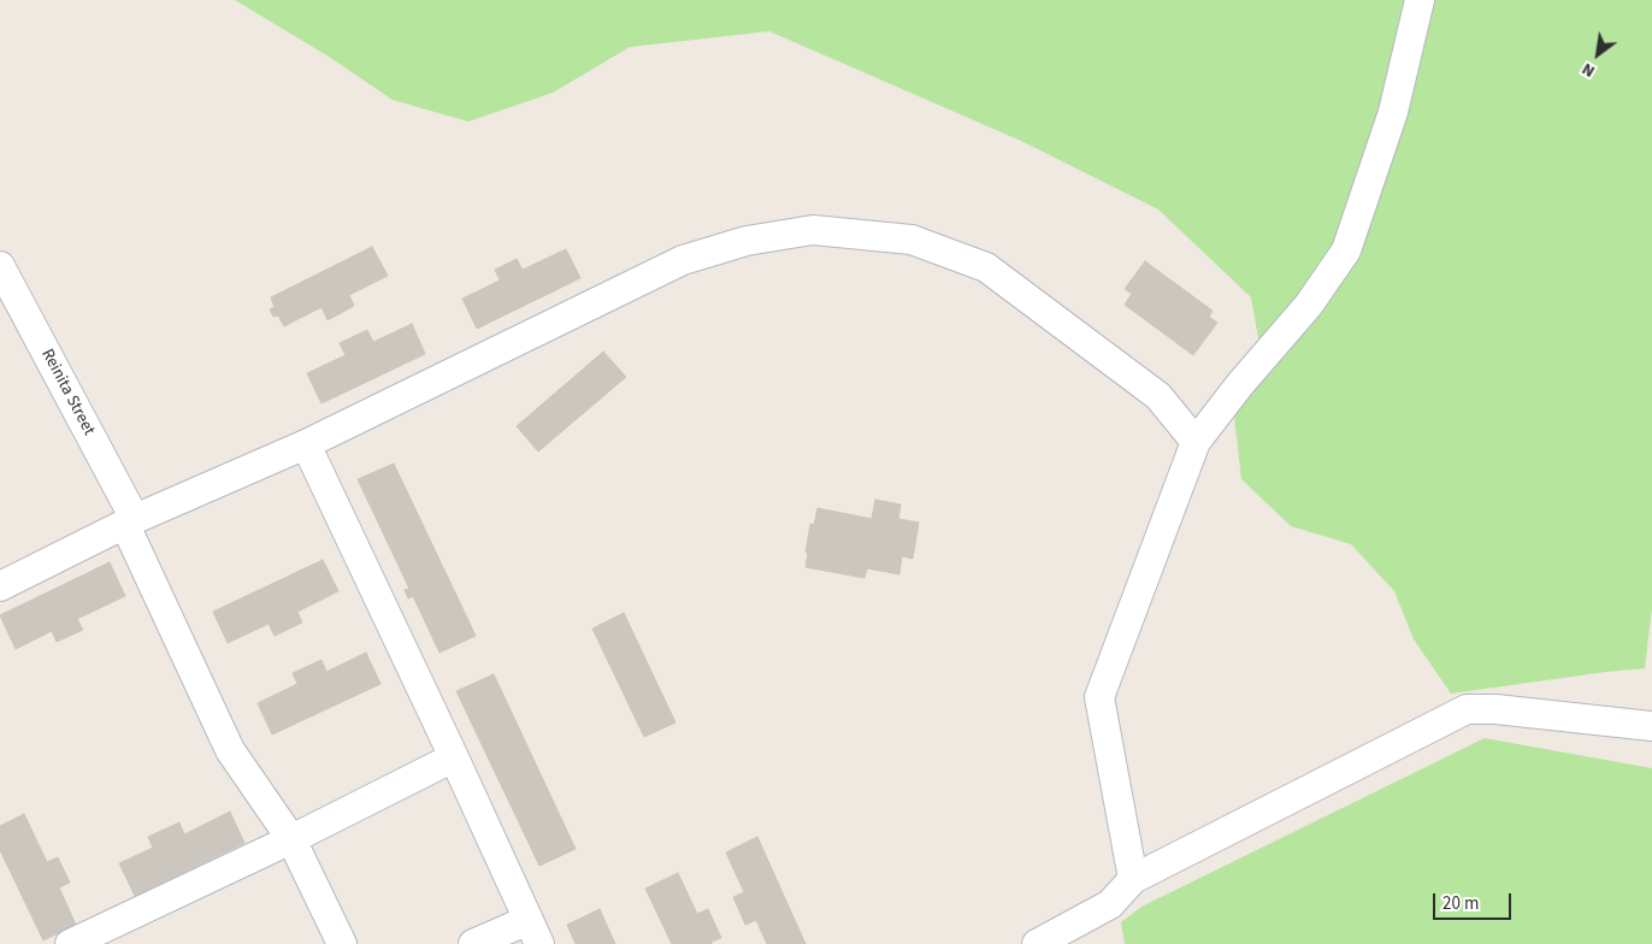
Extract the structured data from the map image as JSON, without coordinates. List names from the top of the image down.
{
  "streets": {
    "street": ["Reinita Street"]
  },
  "scale_bar": "20 m",
  "north": "bottom left"
}
